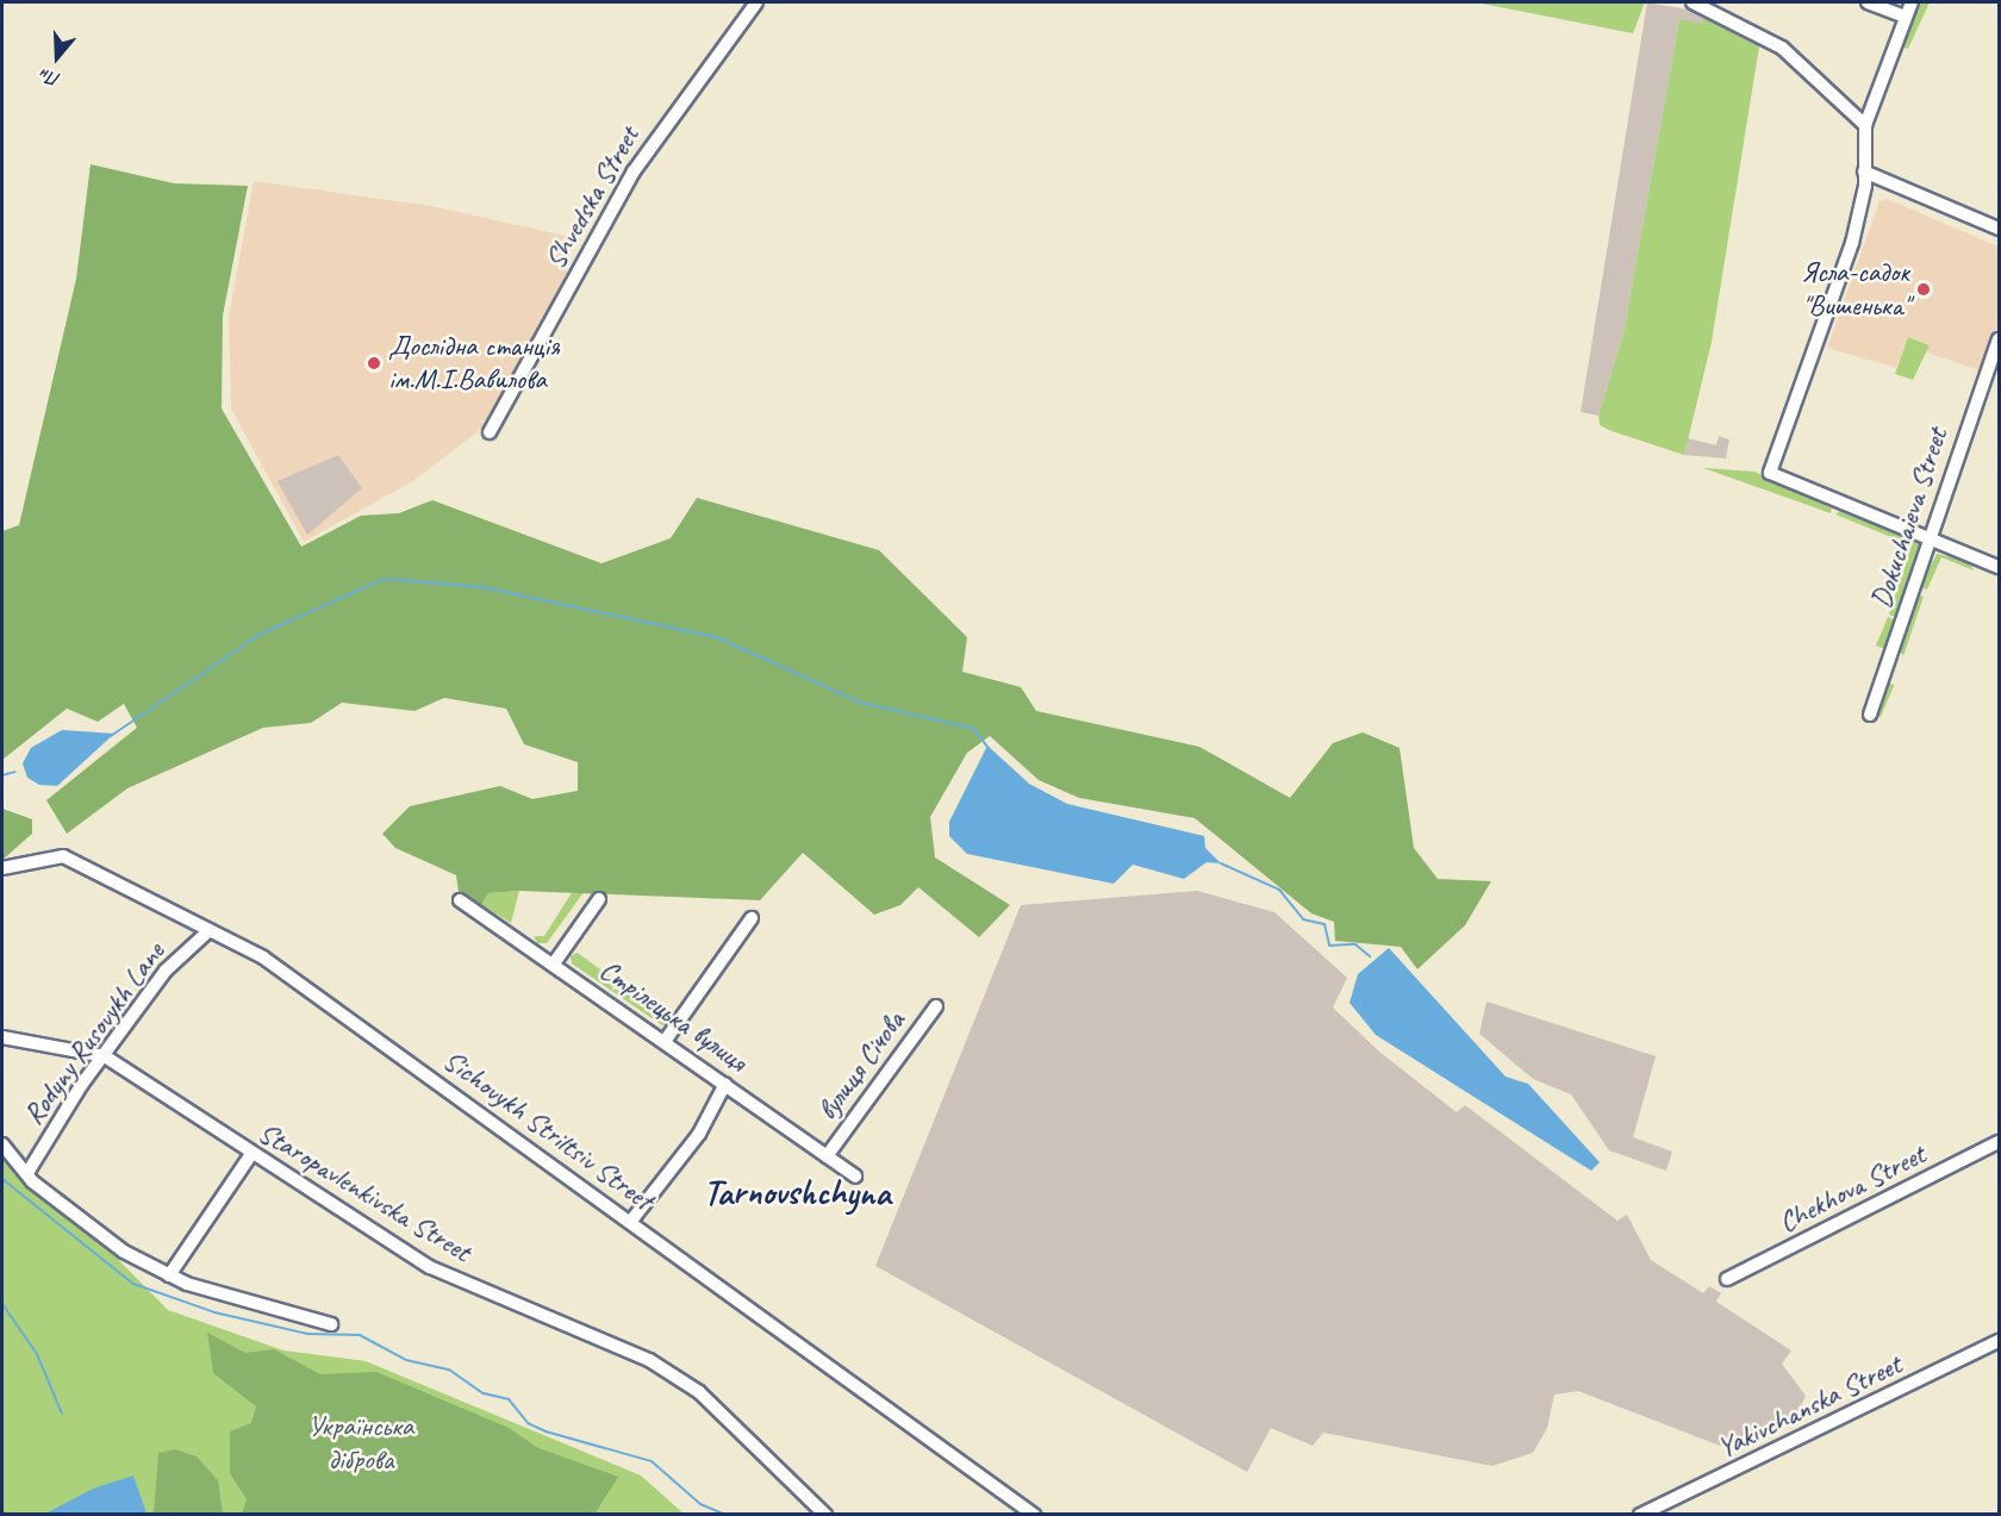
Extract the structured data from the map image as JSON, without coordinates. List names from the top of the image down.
{
  "streets": {
    "street": [
      "Shvedska Street",
      "Dokuchaieva Street",
      "Стрілецька вулиця",
      "Rodyny Rusovykh Lane",
      "вулиця Січова",
      "Sichovykh Striltsiv Street",
      "Chekhova Street",
      "Staropavlenkivska Street",
      "Yakivchanska Street"
    ]
  },
  "crossings": [
    ["Стрілецька вулиця", "вулиця Січова"],
    ["Rodyny Rusovykh Lane", "Sichovykh Striltsiv Street"],
    ["Rodyny Rusovykh Lane", "Staropavlenkivska Street"]
  ],
  "districts": ["Tarnovshchyna"],
  "parks": ["Українська діброва"],
  "places": ["Ясла-садок \"Вишенька\"", "Дослідна станція ім.М.І.Вавилова"],
  "north": "bottom"
}
